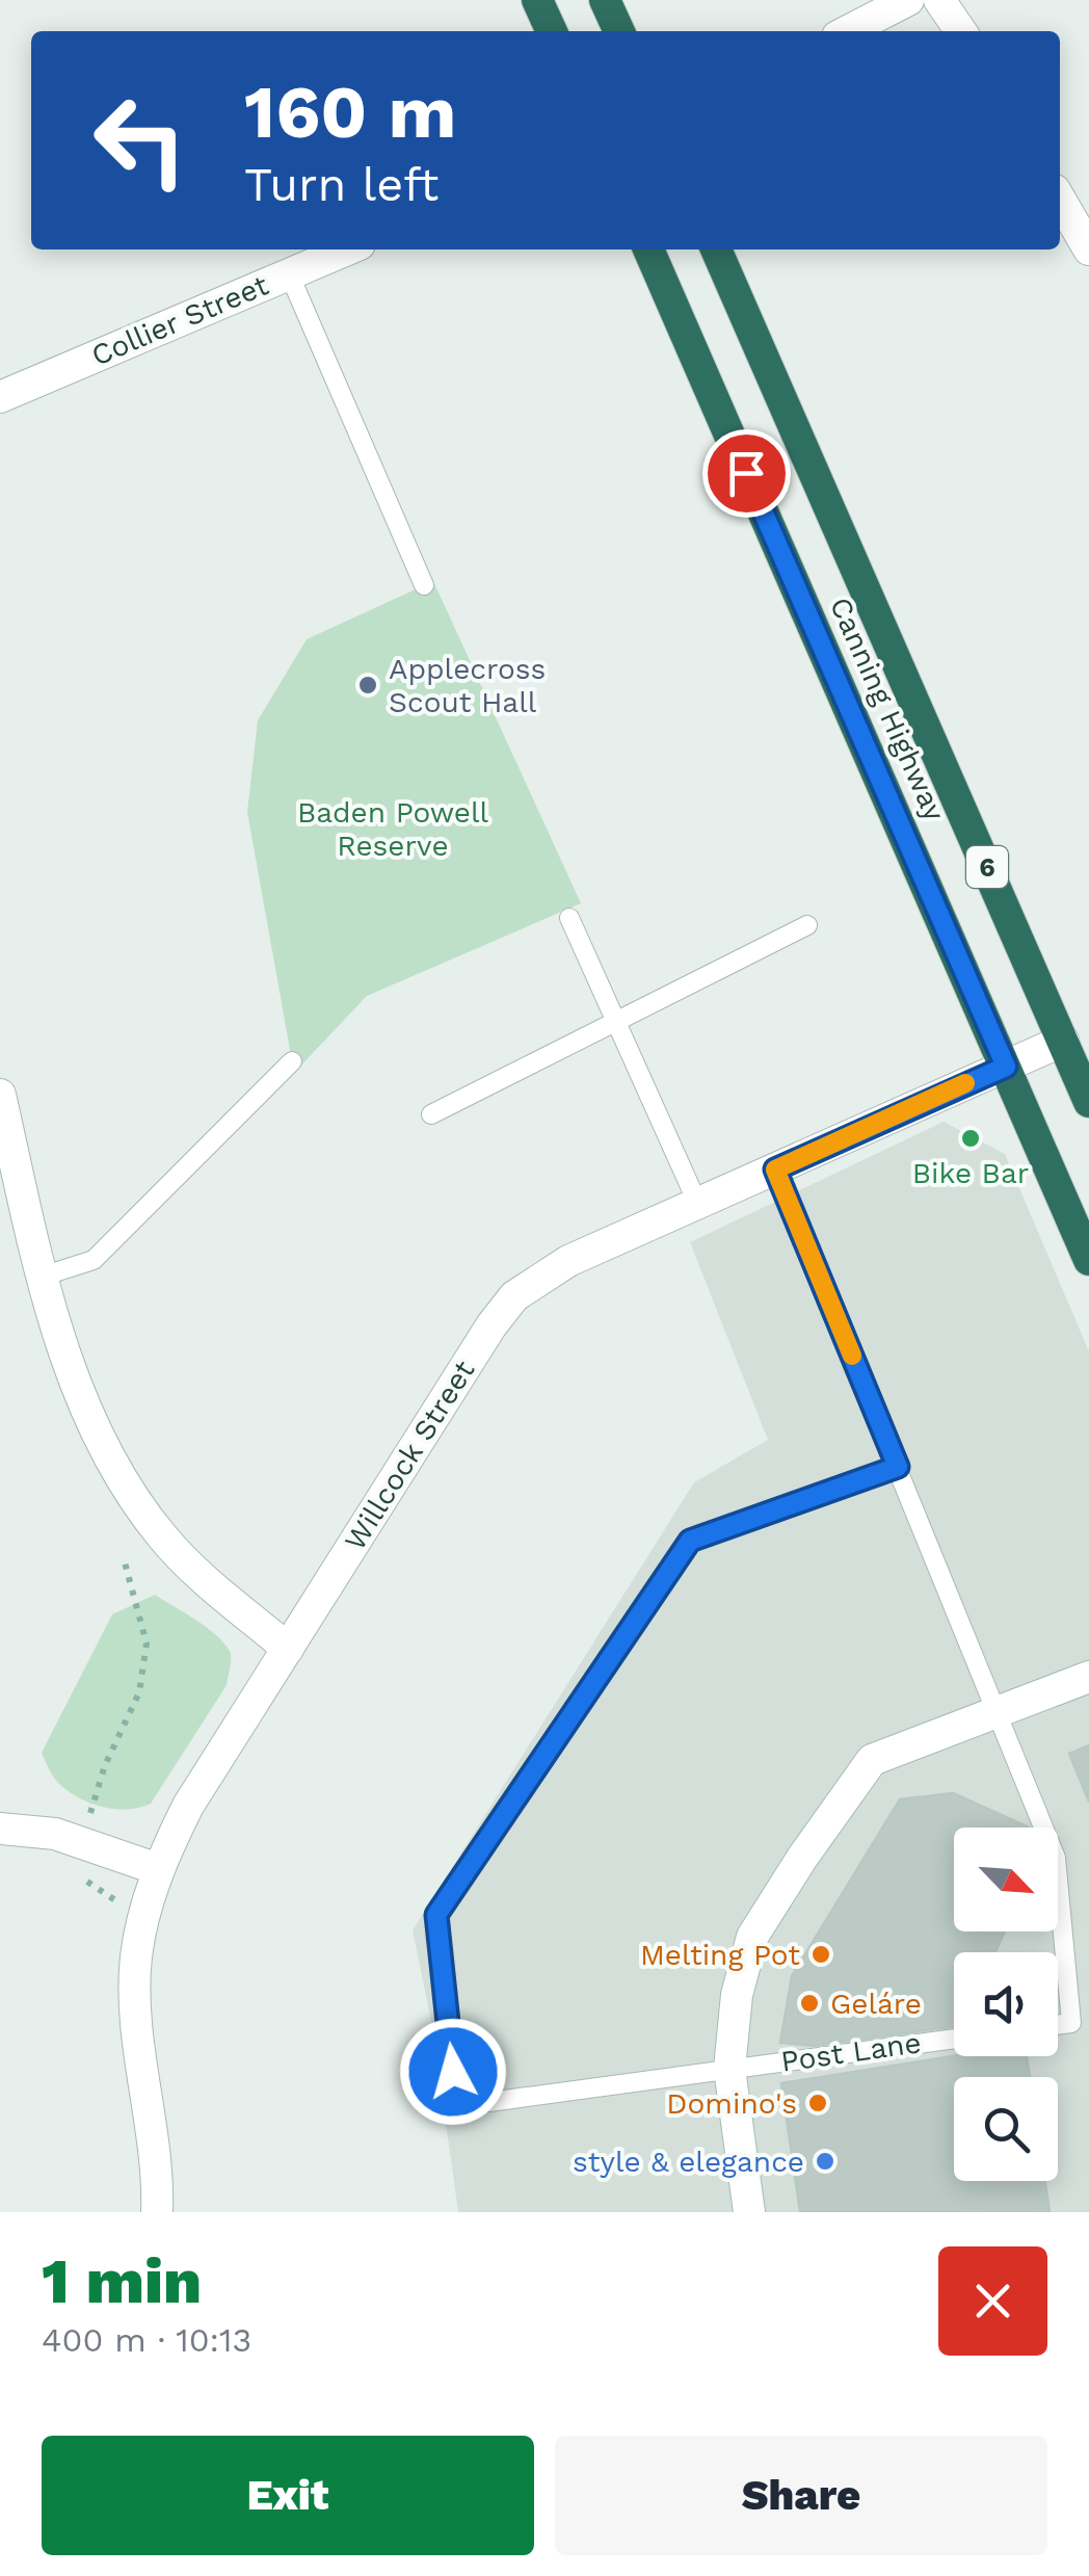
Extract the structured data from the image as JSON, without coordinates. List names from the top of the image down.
{
  "streets": {
    "highway": ["Canning Highway", "6"],
    "street": ["Collier Street", "Willcock Street"],
    "lane": ["Post Lane"]
  },
  "crossings": [
    ["Canning Highway", "Willcock Street"]
  ],
  "parks": ["Baden Powell Reserve"],
  "places": [
    "Applecross Scout Hall",
    "Bike Bar",
    "Melting Pot",
    "Geláre",
    "Domino's",
    "style & elegance"
  ],
  "north": "bottom right",
  "page": {
    "turn": ["160 m", "Turn left"],
    "heading": ["1 min", "400 m · 10:13"],
    "buttons": ["Exit", "Share"]
  }
}
